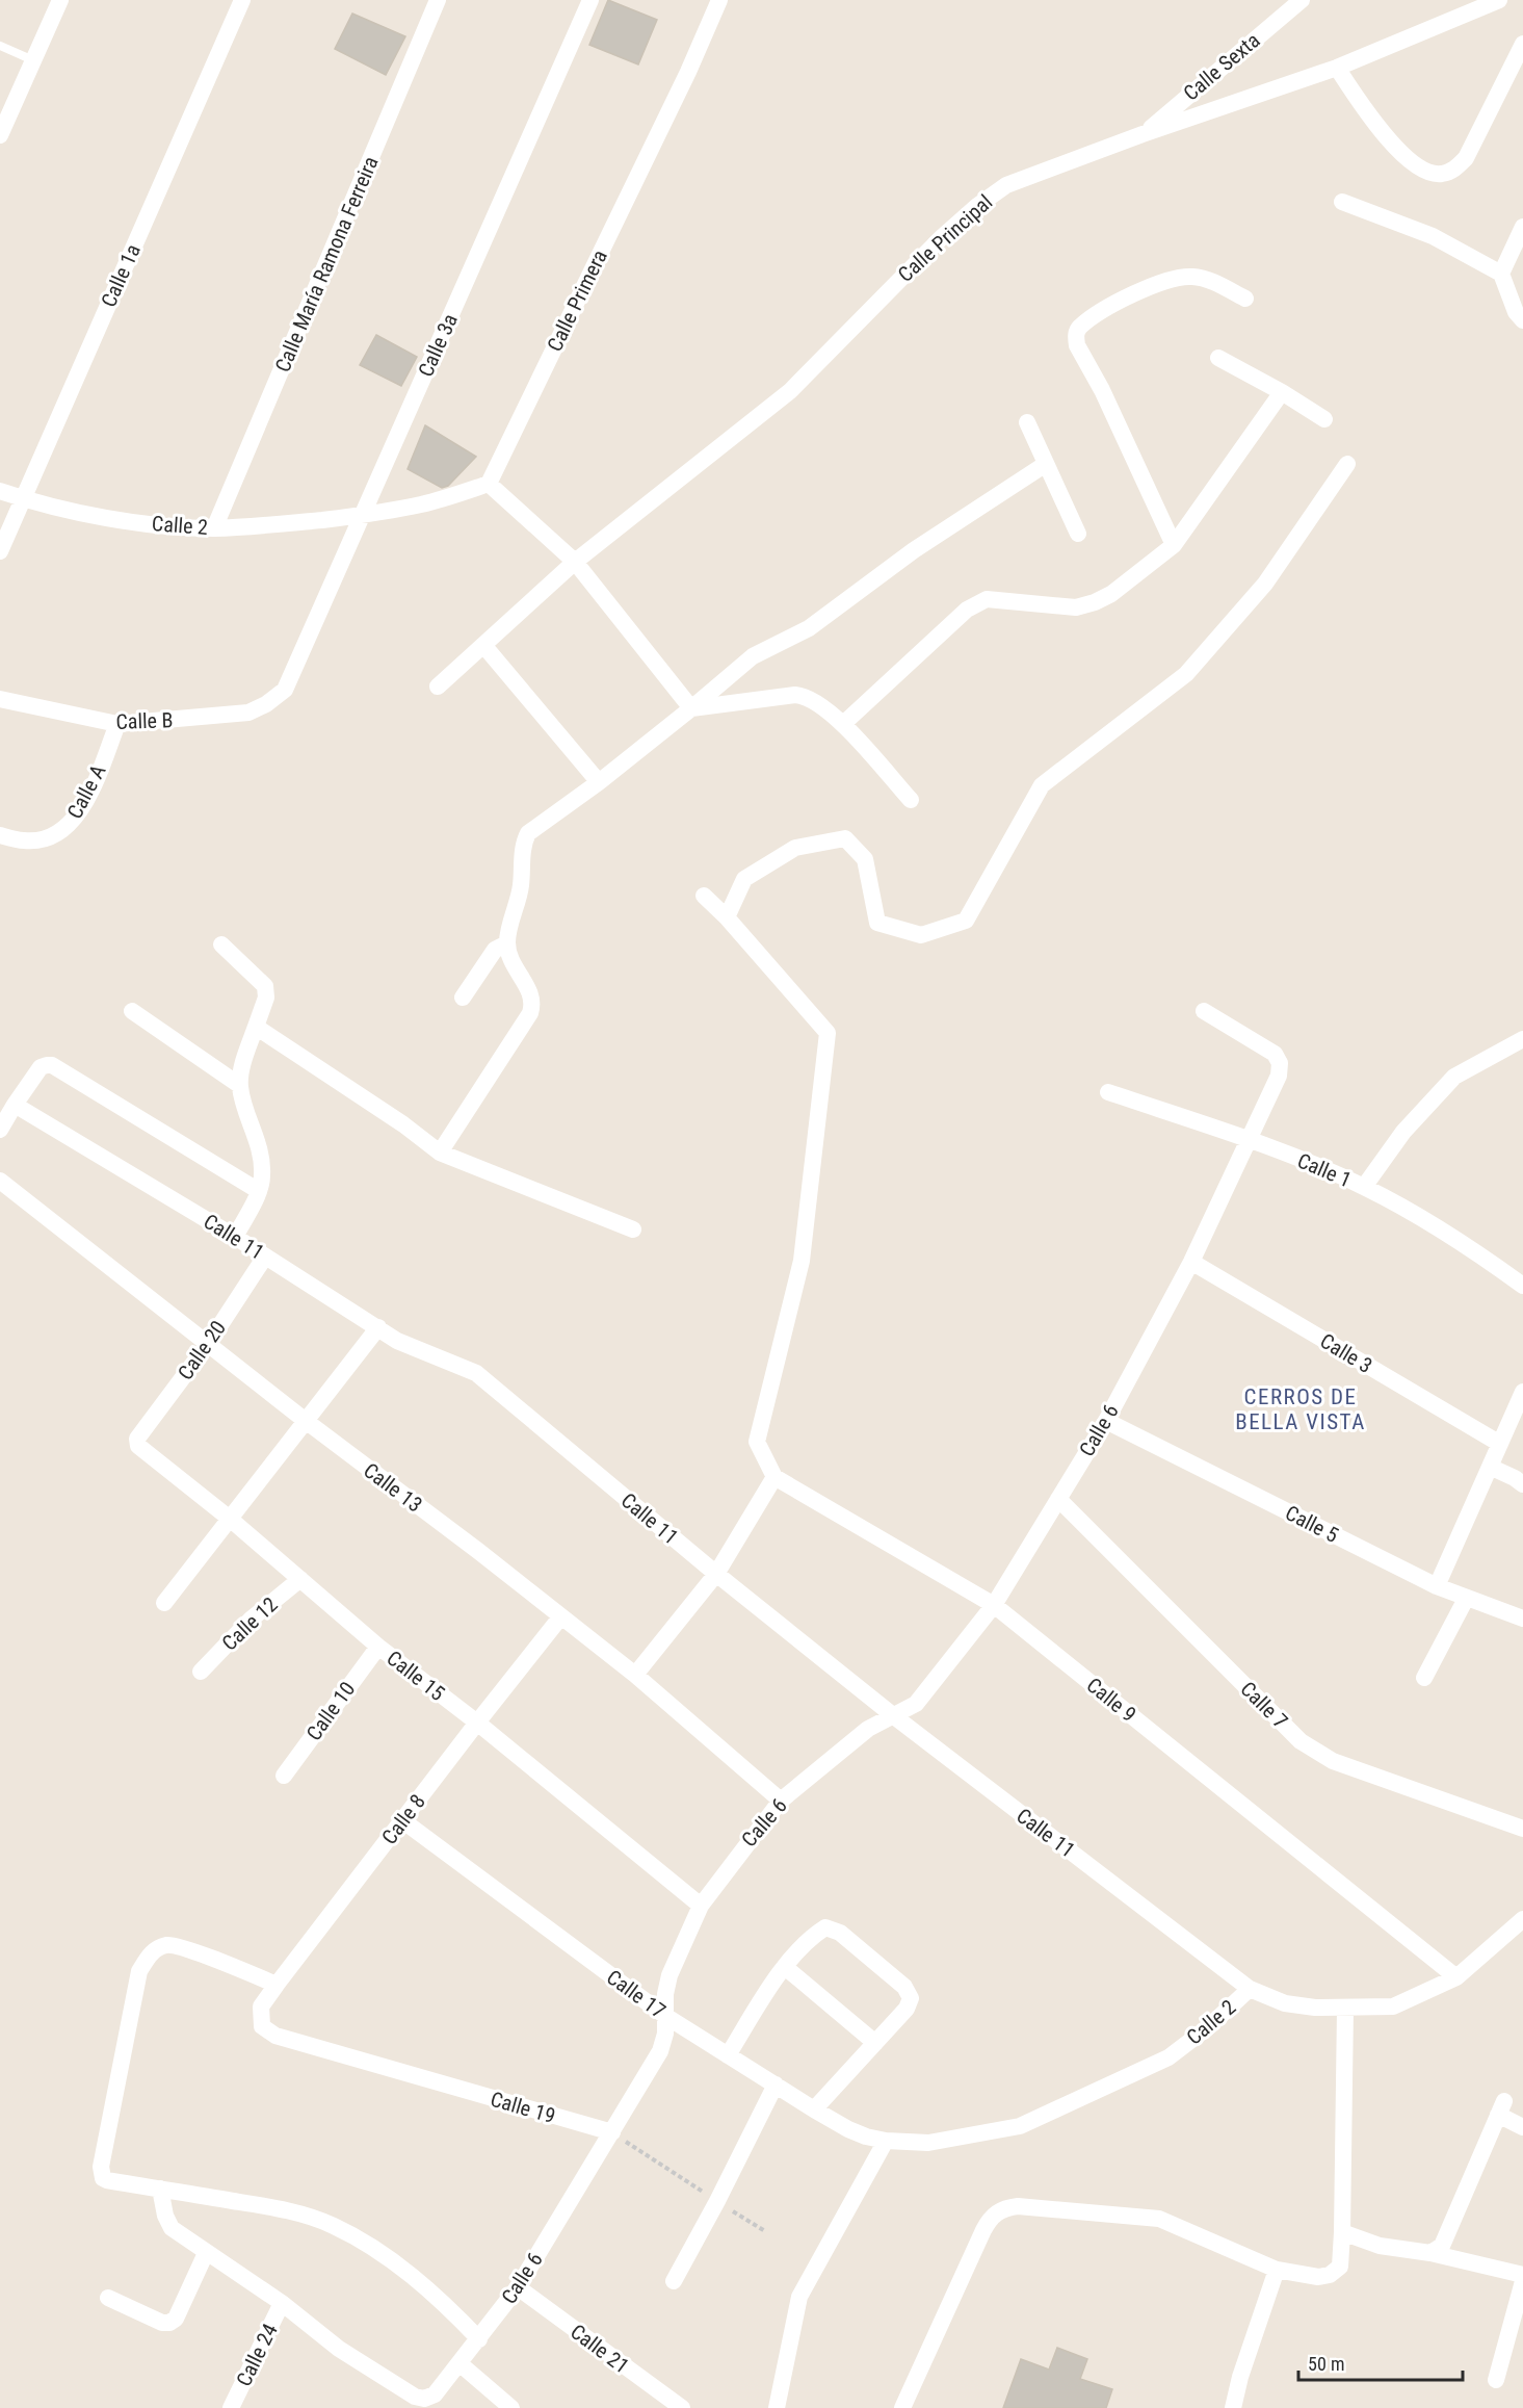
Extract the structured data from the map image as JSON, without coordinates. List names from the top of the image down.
{
  "streets": {
    "street": [
      "Calle Sexta",
      "Calle Principal",
      "Calle María Ramona Ferreira",
      "Calle 1a",
      "Calle Primera",
      "Calle 3a",
      "Calle 2",
      "Calle B",
      "Calle A",
      "Calle 1",
      "Calle 11",
      "Calle 20",
      "Calle 3",
      "Calle 6",
      "Calle 13",
      "Calle 5",
      "Calle 12",
      "Calle 15",
      "Calle 9",
      "Calle 7",
      "Calle 10",
      "Calle 8",
      "Calle 17",
      "Calle 19",
      "Calle 21",
      "Calle 24"
    ]
  },
  "crossings": [
    ["Calle Sexta", "Calle Principal"],
    ["Calle María Ramona Ferreira", "Calle 2"],
    ["Calle 1a", "Calle 2"],
    ["Calle 3a", "Calle 2"],
    ["Calle 3a", "Calle B"],
    ["Calle 2", "Calle 11"],
    ["Calle 2", "Calle 9"],
    ["Calle 2", "Calle 17"],
    ["Calle B", "Calle A"],
    ["Calle 1", "Calle 6"],
    ["Calle 11", "Calle 20"],
    ["Calle 11", "Calle 6"],
    ["Calle 20", "Calle 13"],
    ["Calle 20", "Calle 15"],
    ["Calle 3", "Calle 6"],
    ["Calle 6", "Calle 13"],
    ["Calle 6", "Calle 5"],
    ["Calle 6", "Calle 15"],
    ["Calle 6", "Calle 9"],
    ["Calle 6", "Calle 7"],
    ["Calle 6", "Calle 17"],
    ["Calle 6", "Calle 19"],
    ["Calle 6", "Calle 21"],
    ["Calle 6", "Calle 24"],
    ["Calle 13", "Calle 8"],
    ["Calle 12", "Calle 15"],
    ["Calle 15", "Calle 10"],
    ["Calle 15", "Calle 8"],
    ["Calle 8", "Calle 17"],
    ["Calle 8", "Calle 19"]
  ],
  "districts": ["CERROS DE BELLA VISTA"],
  "scale_bar": "50 m"
}
